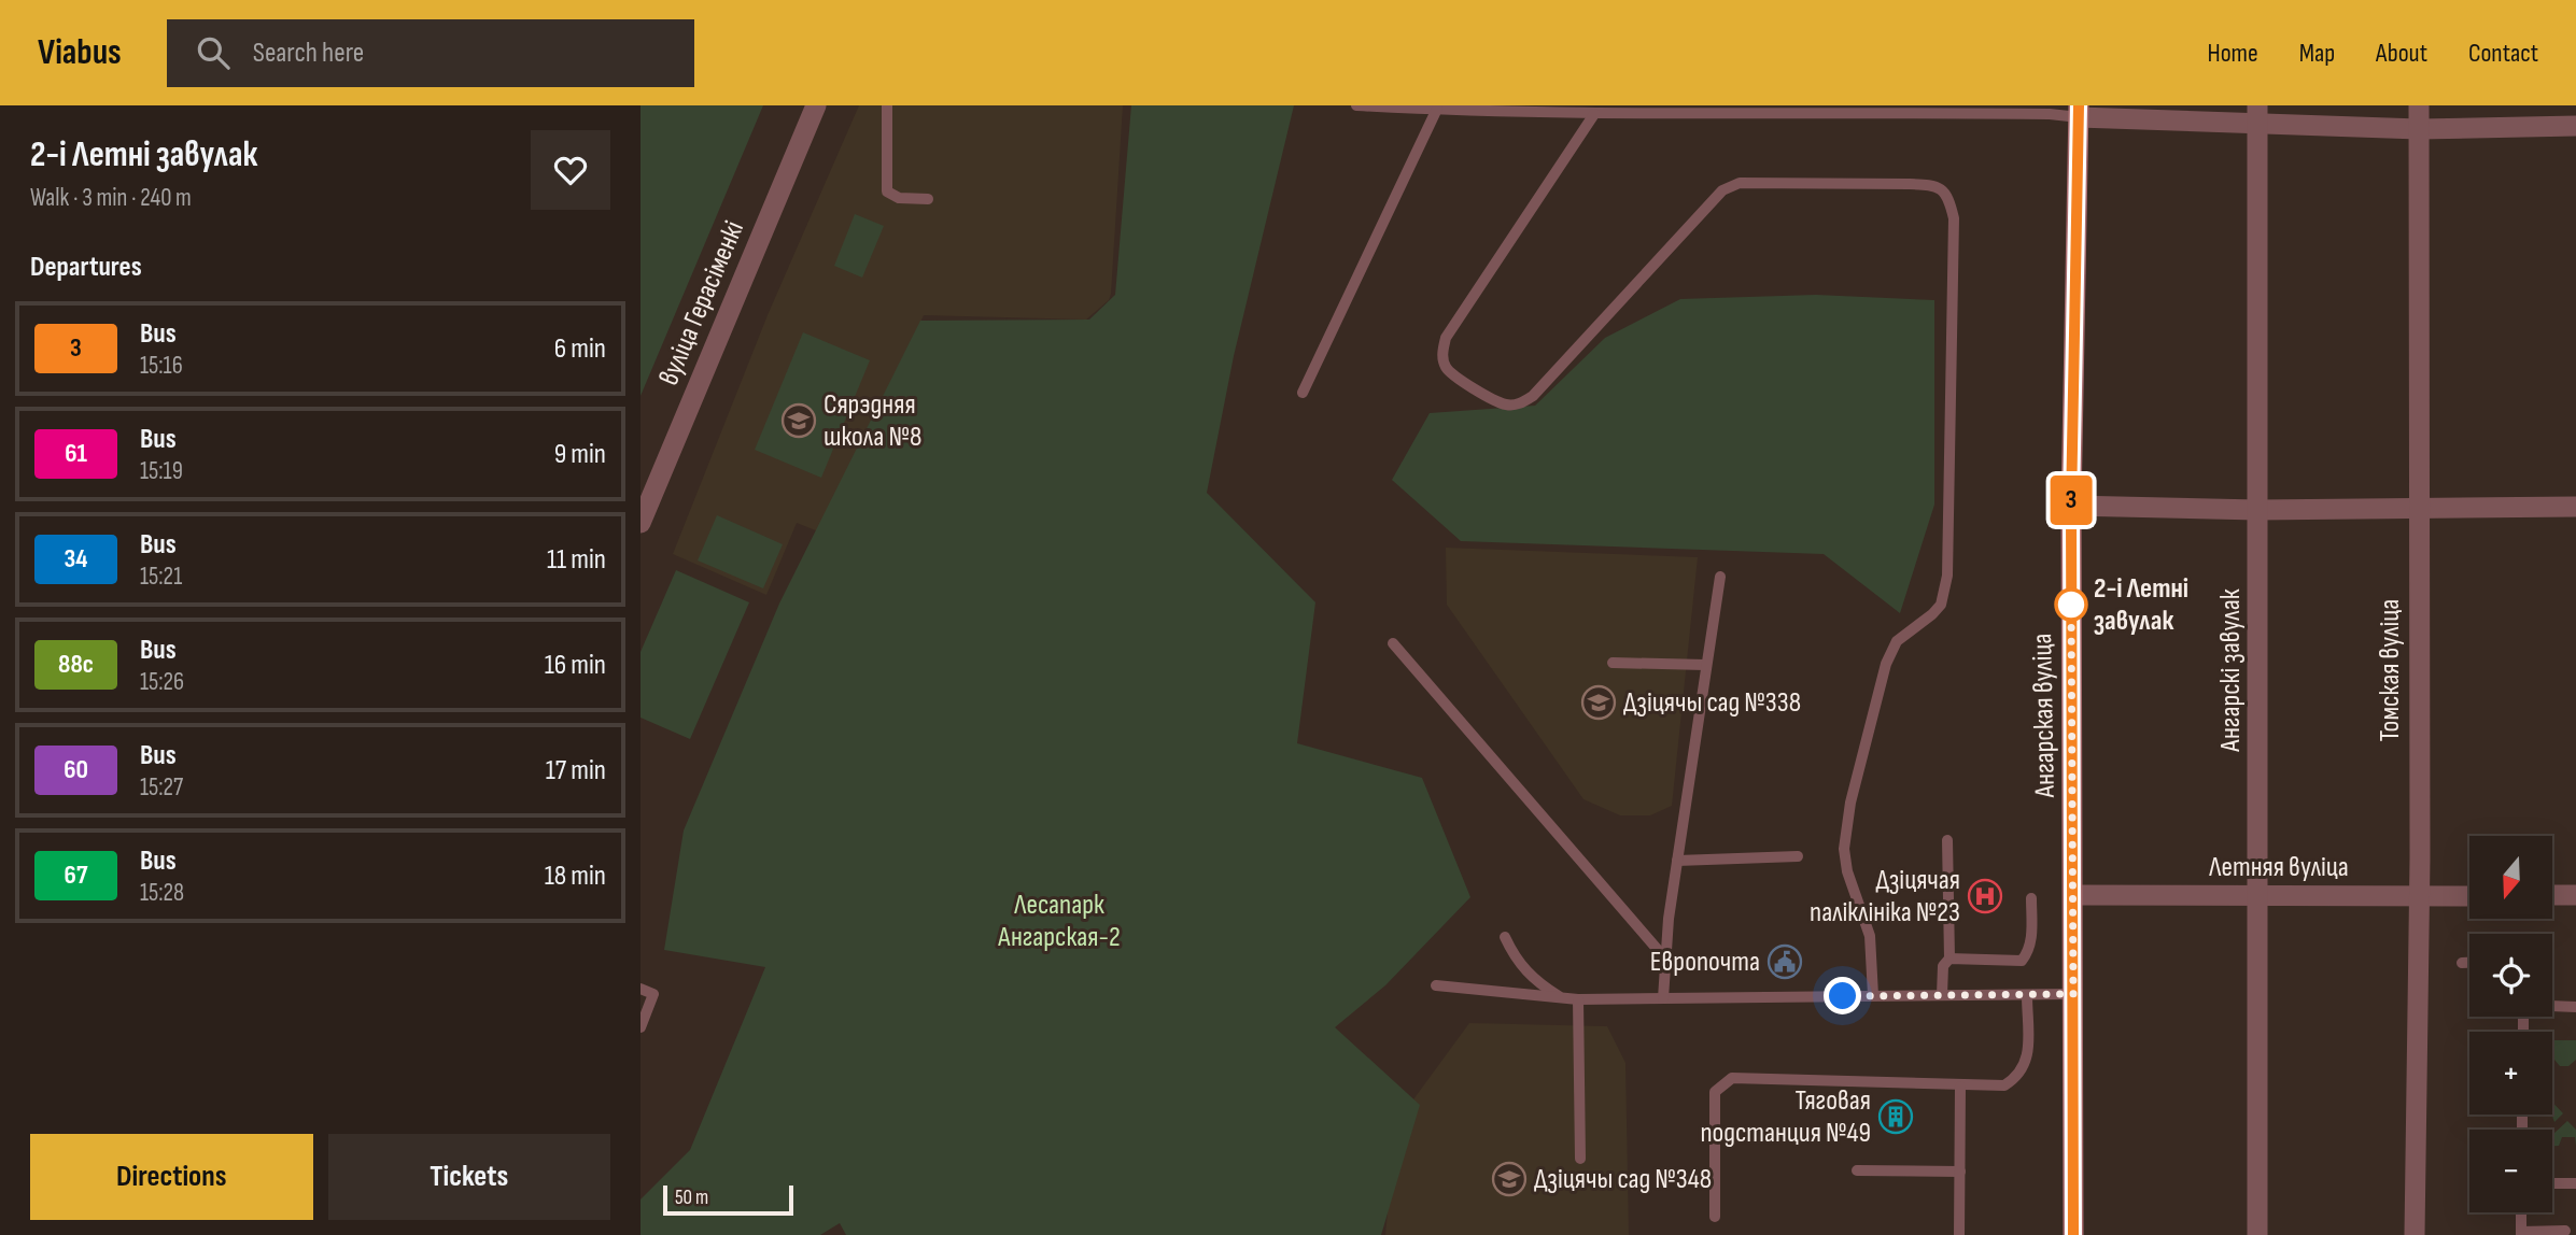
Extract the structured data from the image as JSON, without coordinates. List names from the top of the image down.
{
  "streets": {
    "main road": ["Ангарская вуліца"],
    "street": [
      "вуліца Герасіменкі",
      "Ангарскі завулак",
      "Томская вуліца",
      "Летняя вуліца"
    ]
  },
  "crossings": [
    ["Ангарскі завулак", "Летняя вуліца"],
    ["Томская вуліца", "Летняя вуліца"],
    ["Ангарская вуліца", "Летняя вуліца"]
  ],
  "parks": ["Лесапарк Ангарская-2"],
  "places": {
    "school or university": ["Сярэдняя школа №8", "Дзіцячы сад №338", "Дзіцячы сад №348"],
    "other": ["2-і Летні завулак"],
    "hospital": ["Дзіцячая паліклініка №23"],
    "public building": ["Европочта"],
    "building": ["Тяговая подстанция №49"]
  },
  "lines": ["bus line 3"],
  "scale_bar": "50 m",
  "north": "bottom",
  "page": {
    "header": "Viabus",
    "search": "Search here",
    "nav": [
      "Home",
      "Map",
      "About",
      "Contact"
    ],
    "heading": [
      ["2-і Летні завулак", "Walk · 3 min · 240 m"],
      "Departures"
    ],
    "on_map": "3",
    "list": [
      {
        "mark": "3",
        "name": "Bus",
        "note": "15:16",
        "value": "6 min"
      },
      {
        "mark": "61",
        "name": "Bus",
        "note": "15:19",
        "value": "9 min"
      },
      {
        "mark": "34",
        "name": "Bus",
        "note": "15:21",
        "value": "11 min"
      },
      {
        "mark": "88с",
        "name": "Bus",
        "note": "15:26",
        "value": "16 min"
      },
      {
        "mark": "60",
        "name": "Bus",
        "note": "15:27",
        "value": "17 min"
      },
      {
        "mark": "67",
        "name": "Bus",
        "note": "15:28",
        "value": "18 min"
      }
    ],
    "map_buttons": ["+", "−"],
    "buttons": ["Directions", "Tickets"],
    "scale": "50 m"
  }
}
